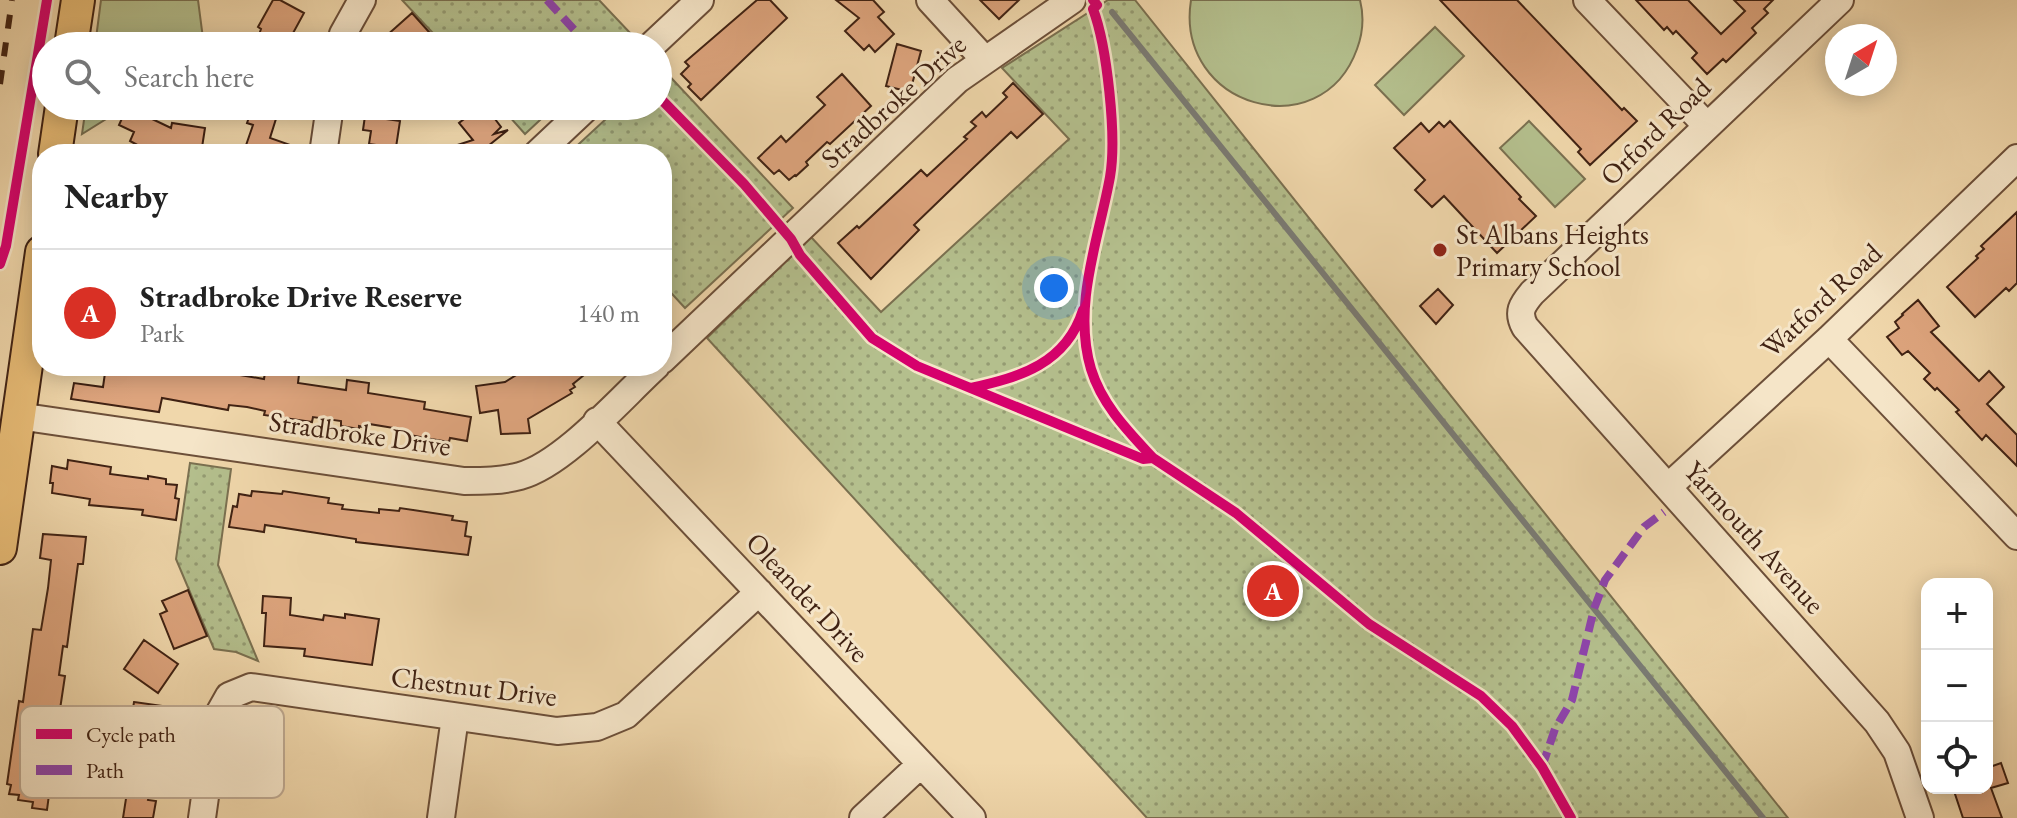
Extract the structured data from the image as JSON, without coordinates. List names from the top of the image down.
{
  "streets": {
    "street": [
      "Stradbroke Drive",
      "Orford Road",
      "Watford Road",
      "Yarmouth Avenue",
      "Oleander Drive",
      "Chestnut Drive"
    ]
  },
  "crossings": [
    ["Stradbroke Drive", "Oleander Drive"],
    ["Orford Road", "Yarmouth Avenue"],
    ["Watford Road", "Yarmouth Avenue"],
    ["Oleander Drive", "Chestnut Drive"]
  ],
  "places": ["St Albans Heights Primary School"],
  "legend": ["Cycle path", "Path"],
  "north": "top right",
  "page": {
    "search": "Search here",
    "heading": "Nearby",
    "list": [
      {
        "mark": "A",
        "name": "Stradbroke Drive Reserve",
        "note": "Park",
        "value": "140 m"
      }
    ],
    "pins": "A",
    "map_buttons": ["+", "−"]
  }
}
